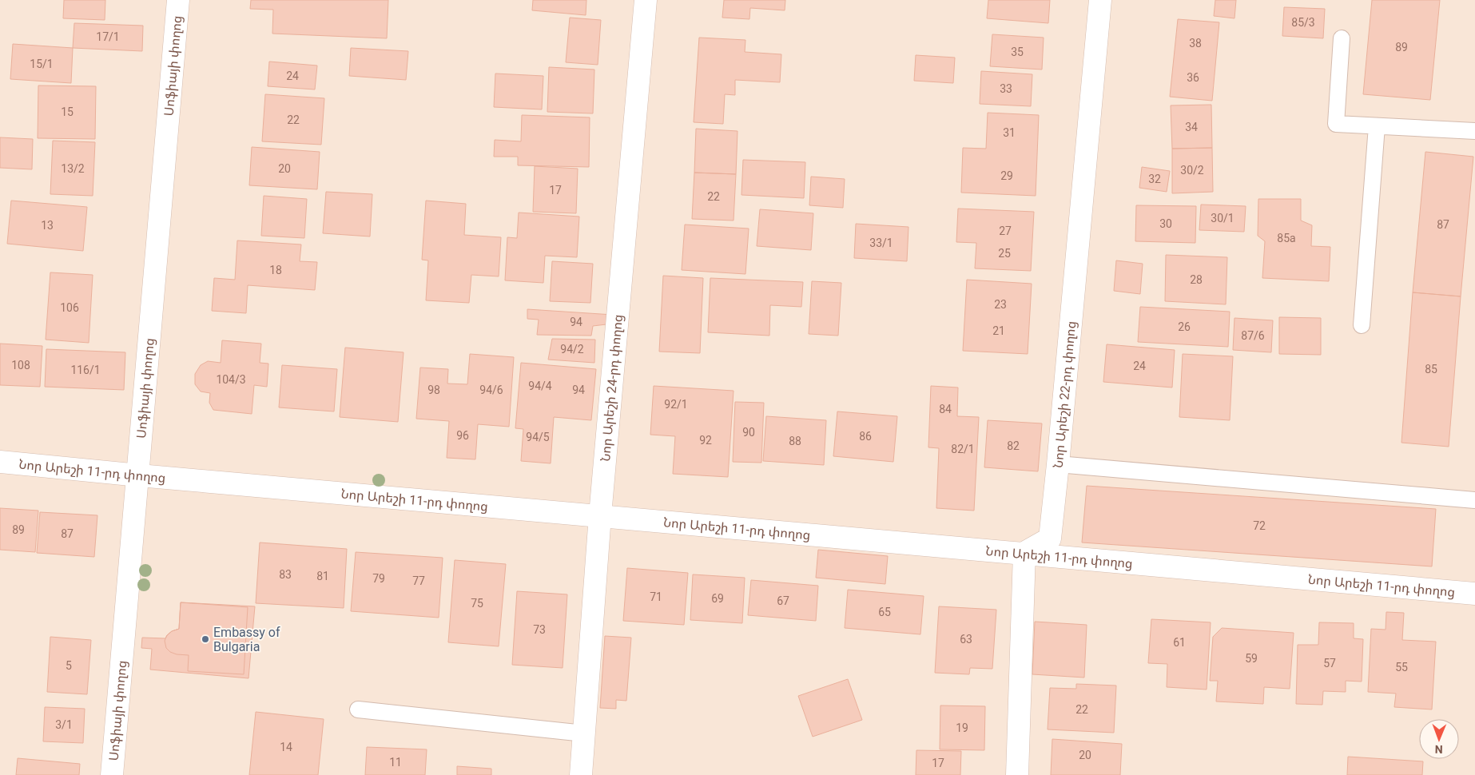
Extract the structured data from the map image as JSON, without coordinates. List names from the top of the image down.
{
  "streets": {
    "street": [
      "Սոֆիայի փողոց",
      "Նոր Արեշի 24-րդ փողոց",
      "Նոր Արեշի 22-րդ փողոց",
      "Նոր Արեշի 11-րդ փողոց"
    ]
  },
  "crossings": [
    ["Սոֆիայի փողոց", "Նոր Արեշի 11-րդ փողոց"],
    ["Նոր Արեշի 24-րդ փողոց", "Նոր Արեշի 11-րդ փողոց"],
    ["Նոր Արեշի 22-րդ փողոց", "Նոր Արեշի 11-րդ փողոց"]
  ],
  "places": ["Embassy of Bulgaria"],
  "house_numbers": [
    "85/3",
    "17/1",
    "38",
    "89",
    "35",
    "15/1",
    "24",
    "36",
    "33",
    "15",
    "22",
    "34",
    "31",
    "13/2",
    "20",
    "30/2",
    "29",
    "32",
    "17",
    "22",
    "30/1",
    "30",
    "87",
    "13",
    "27",
    "85a",
    "33/1",
    "25",
    "18",
    "28",
    "23",
    "106",
    "94",
    "26",
    "21",
    "87/6",
    "94/2",
    "108",
    "24",
    "85",
    "116/1",
    "104/3",
    "94/4",
    "98",
    "94/6",
    "94",
    "92/1",
    "84",
    "90",
    "96",
    "86",
    "94/5",
    "92",
    "88",
    "82",
    "82/1",
    "72",
    "89",
    "87",
    "83",
    "81",
    "79",
    "77",
    "71",
    "69",
    "67",
    "75",
    "65",
    "73",
    "63",
    "61",
    "59",
    "57",
    "5",
    "55",
    "22",
    "3/1",
    "19",
    "14",
    "20",
    "11",
    "17"
  ],
  "north": "bottom"
}
